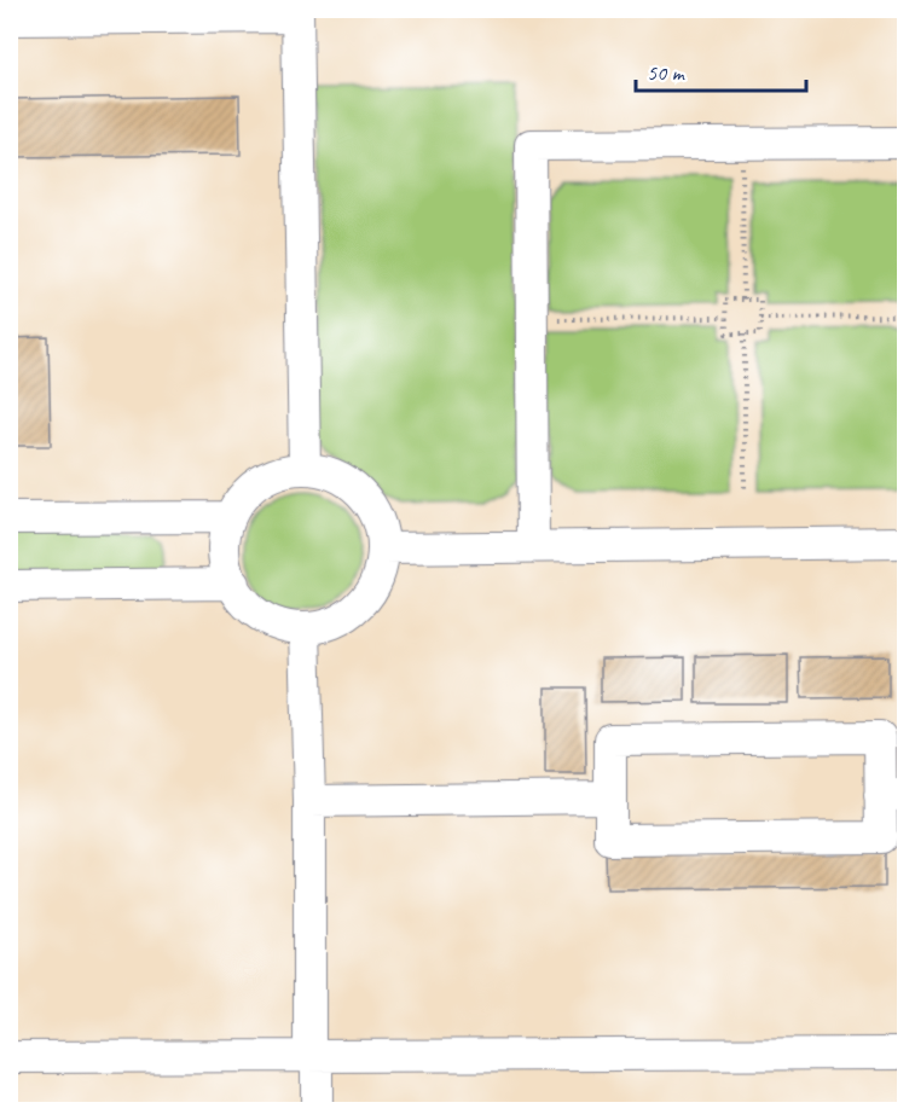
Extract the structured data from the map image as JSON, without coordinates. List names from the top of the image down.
{
  "scale_bar": "50 m"
}
